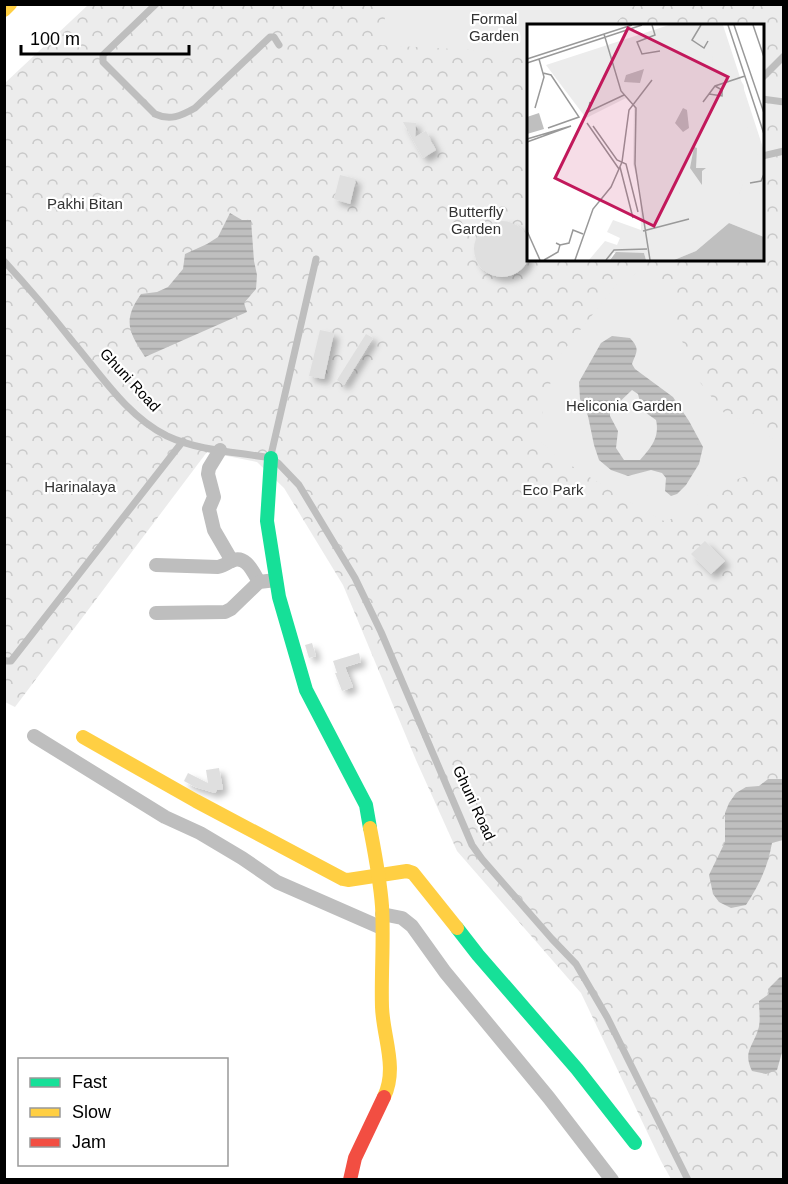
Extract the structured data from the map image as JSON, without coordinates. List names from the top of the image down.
{
  "streets": {
    "lane": ["Ghuni Road"]
  },
  "parks": [
    "Formal Garden",
    "Pakhi Bitan",
    "Butterfly Garden",
    "Heliconia Garden",
    "Harinalaya",
    "Eco Park"
  ],
  "legend": ["Fast", "Slow", "Jam"],
  "scale_bar": "100 m"
}
